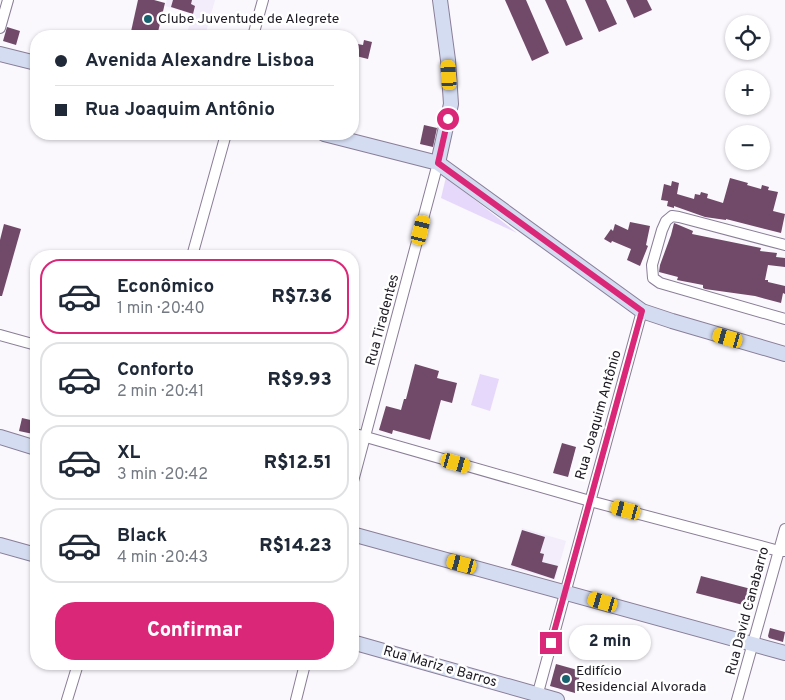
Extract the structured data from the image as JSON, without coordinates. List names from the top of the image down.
{
  "streets": {
    "street": [
      "Rua Tiradentes",
      "Rua Joaquim Antônio",
      "Rua David Canabarro",
      "Rua Mariz e Barros"
    ]
  },
  "crossings": [
    ["Rua Joaquim Antônio", "Rua Mariz e Barros"]
  ],
  "places": ["Clube Juventude de Alegrete", "Edifício Residencial Alvorada"],
  "page": {
    "map_buttons": ["+", "−"],
    "banner": ["Avenida Alexandre Lisboa", "Rua Joaquim Antônio"],
    "list": [
      {
        "name": "Econômico",
        "note": "1 min · 20:40",
        "value": "R$7.36"
      },
      {
        "name": "Conforto",
        "note": "2 min · 20:41",
        "value": "R$9.93"
      },
      {
        "name": "XL",
        "note": "3 min · 20:42",
        "value": "R$12.51"
      },
      {
        "name": "Black",
        "note": "4 min · 20:43",
        "value": "R$14.23"
      }
    ],
    "buttons": "Confirmar",
    "bubble": "2 min"
  }
}
